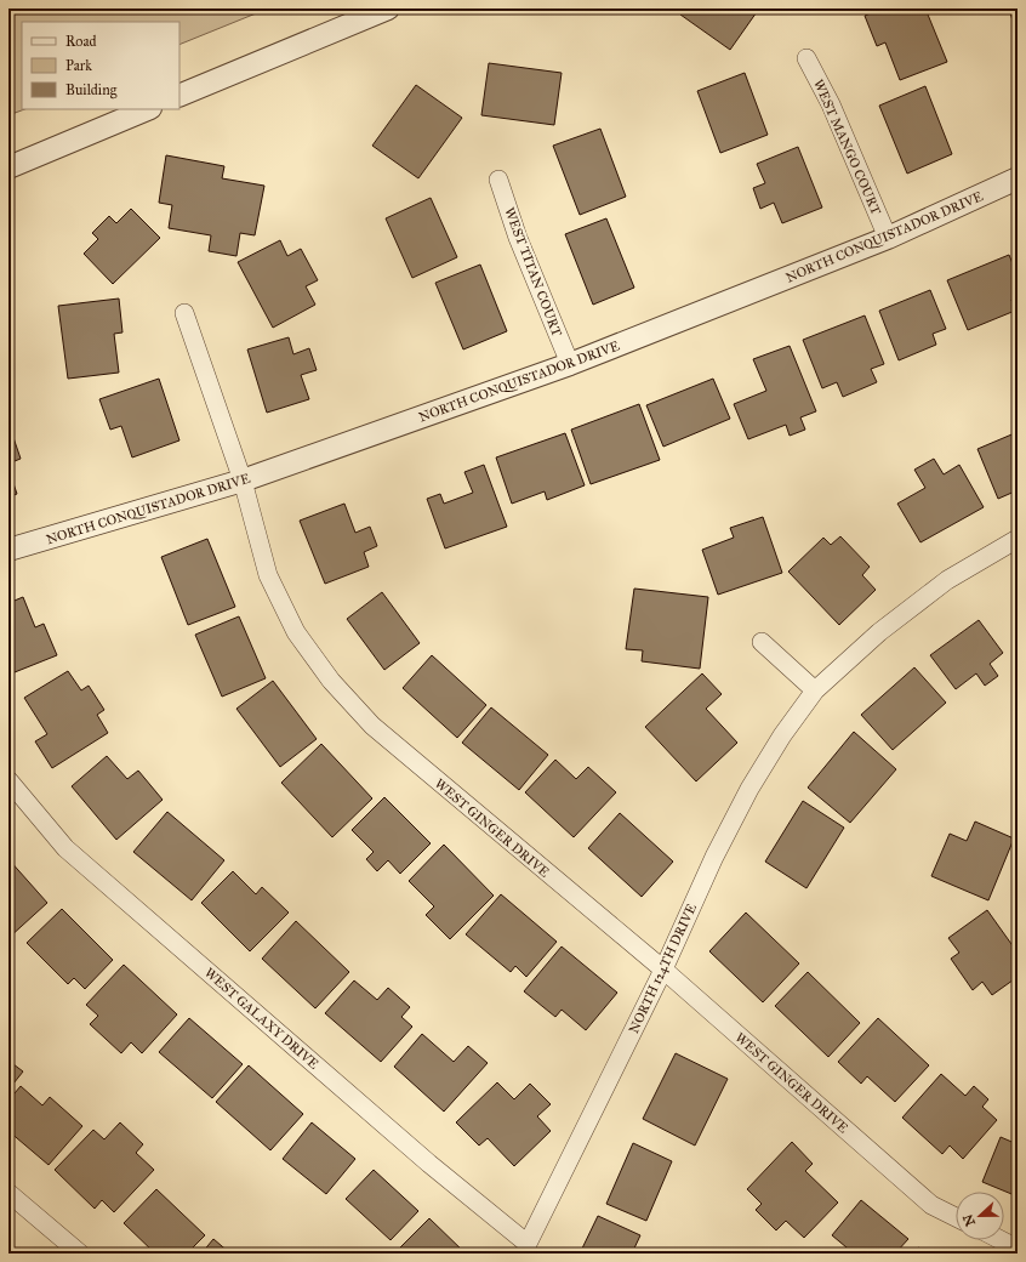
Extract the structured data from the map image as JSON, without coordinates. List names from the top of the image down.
{
  "streets": {
    "street": [
      "WEST MANGO COURT",
      "NORTH CONQUISTADOR DRIVE",
      "WEST TITAN COURT",
      "WEST GINGER DRIVE",
      "NORTH 124TH DRIVE",
      "WEST GALAXY DRIVE"
    ]
  },
  "crossings": [
    ["WEST MANGO COURT", "NORTH CONQUISTADOR DRIVE"],
    ["NORTH CONQUISTADOR DRIVE", "WEST TITAN COURT"],
    ["NORTH CONQUISTADOR DRIVE", "WEST GINGER DRIVE"],
    ["WEST GINGER DRIVE", "NORTH 124TH DRIVE"],
    ["NORTH 124TH DRIVE", "WEST GALAXY DRIVE"]
  ],
  "legend": ["Road", "Park", "Building"],
  "north": "left"
}
